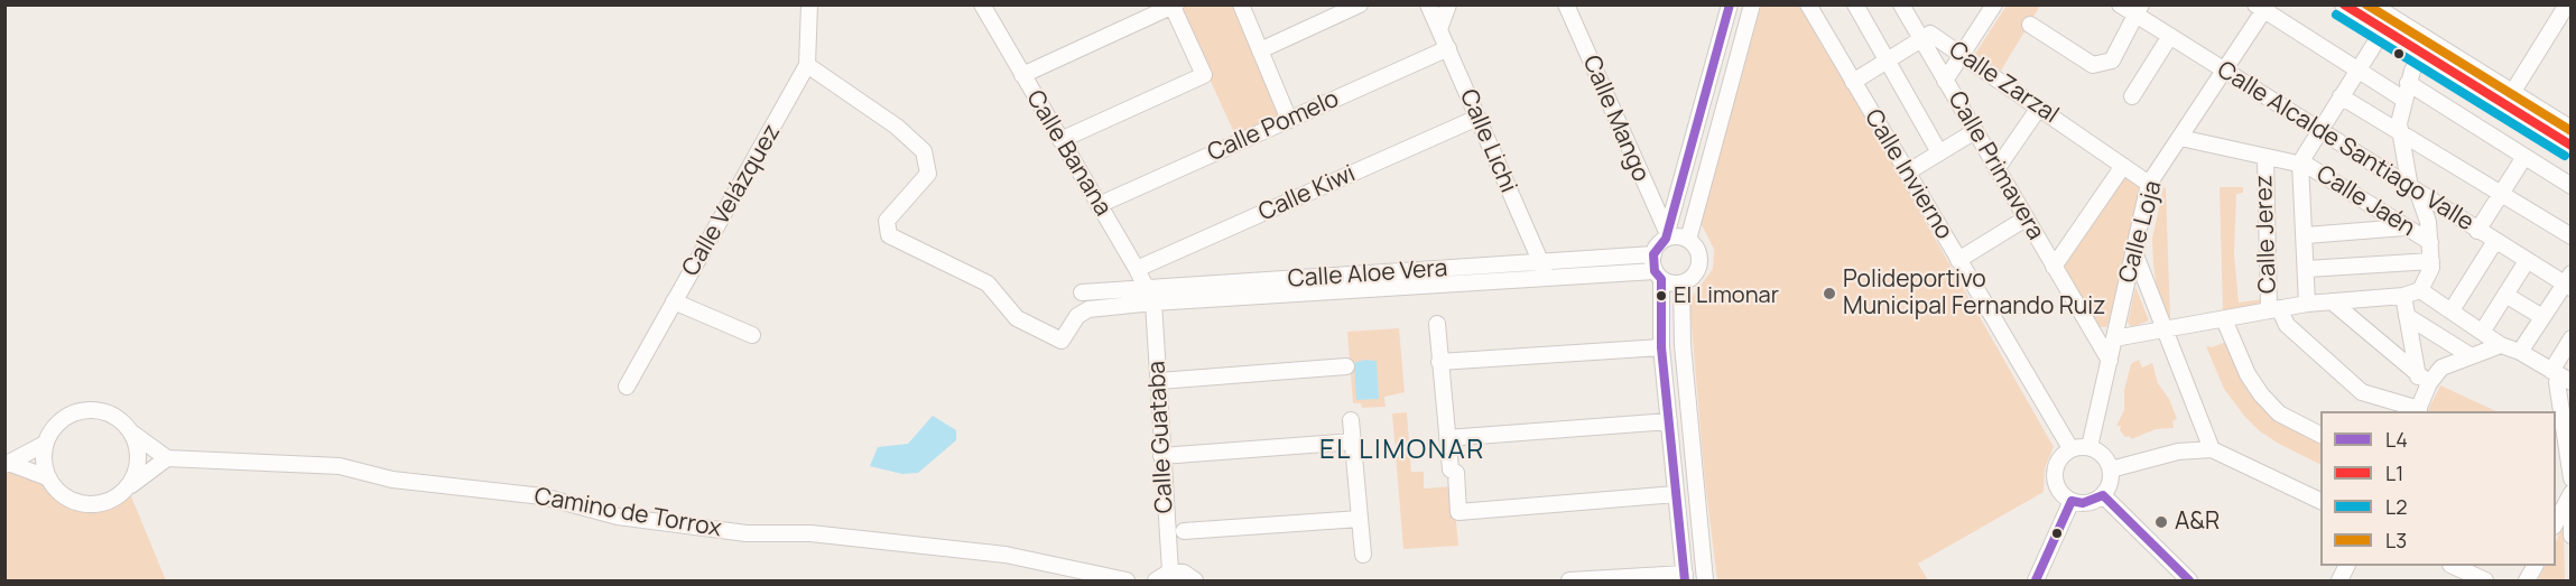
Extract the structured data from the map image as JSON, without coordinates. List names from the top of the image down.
{
  "streets": {
    "street": [
      "Calle Zarzal",
      "Calle Mango",
      "Calle Pomelo",
      "Calle Lichi",
      "Calle Alcalde Santiago Valle",
      "Calle Banana",
      "Calle Primavera",
      "Calle Invierno",
      "Calle Kiwi",
      "Calle Velázquez",
      "Calle Jaén",
      "Calle Loja",
      "Calle Jerez",
      "Calle Aloe Vera",
      "Calle Guataba",
      "Camino de Torrox"
    ]
  },
  "crossings": [
    ["Calle Zarzal", "Calle Primavera"],
    ["Calle Zarzal", "Calle Invierno"],
    ["Calle Zarzal", "Calle Loja"],
    ["Calle Mango", "Calle Aloe Vera"],
    ["Calle Pomelo", "Calle Lichi"],
    ["Calle Pomelo", "Calle Banana"],
    ["Calle Lichi", "Calle Kiwi"],
    ["Calle Lichi", "Calle Aloe Vera"],
    ["Calle Alcalde Santiago Valle", "Calle Loja"],
    ["Calle Banana", "Calle Kiwi"],
    ["Calle Banana", "Calle Aloe Vera"],
    ["Calle Banana", "Calle Guataba"],
    ["Calle Primavera", "Calle Loja"],
    ["Calle Invierno", "Calle Loja"],
    ["Calle Velázquez", "Calle Aloe Vera"],
    ["Calle Aloe Vera", "Calle Guataba"]
  ],
  "districts": ["EL LIMONAR"],
  "places": ["Polideportivo Municipal Fernando Ruiz", "El Limonar", "A&R"],
  "lines": [
    "transit line L4",
    "transit line L1",
    "transit line L3",
    "transit line L2"
  ],
  "legend": [
    "L4",
    "L1",
    "L2",
    "L3"
  ]
}
